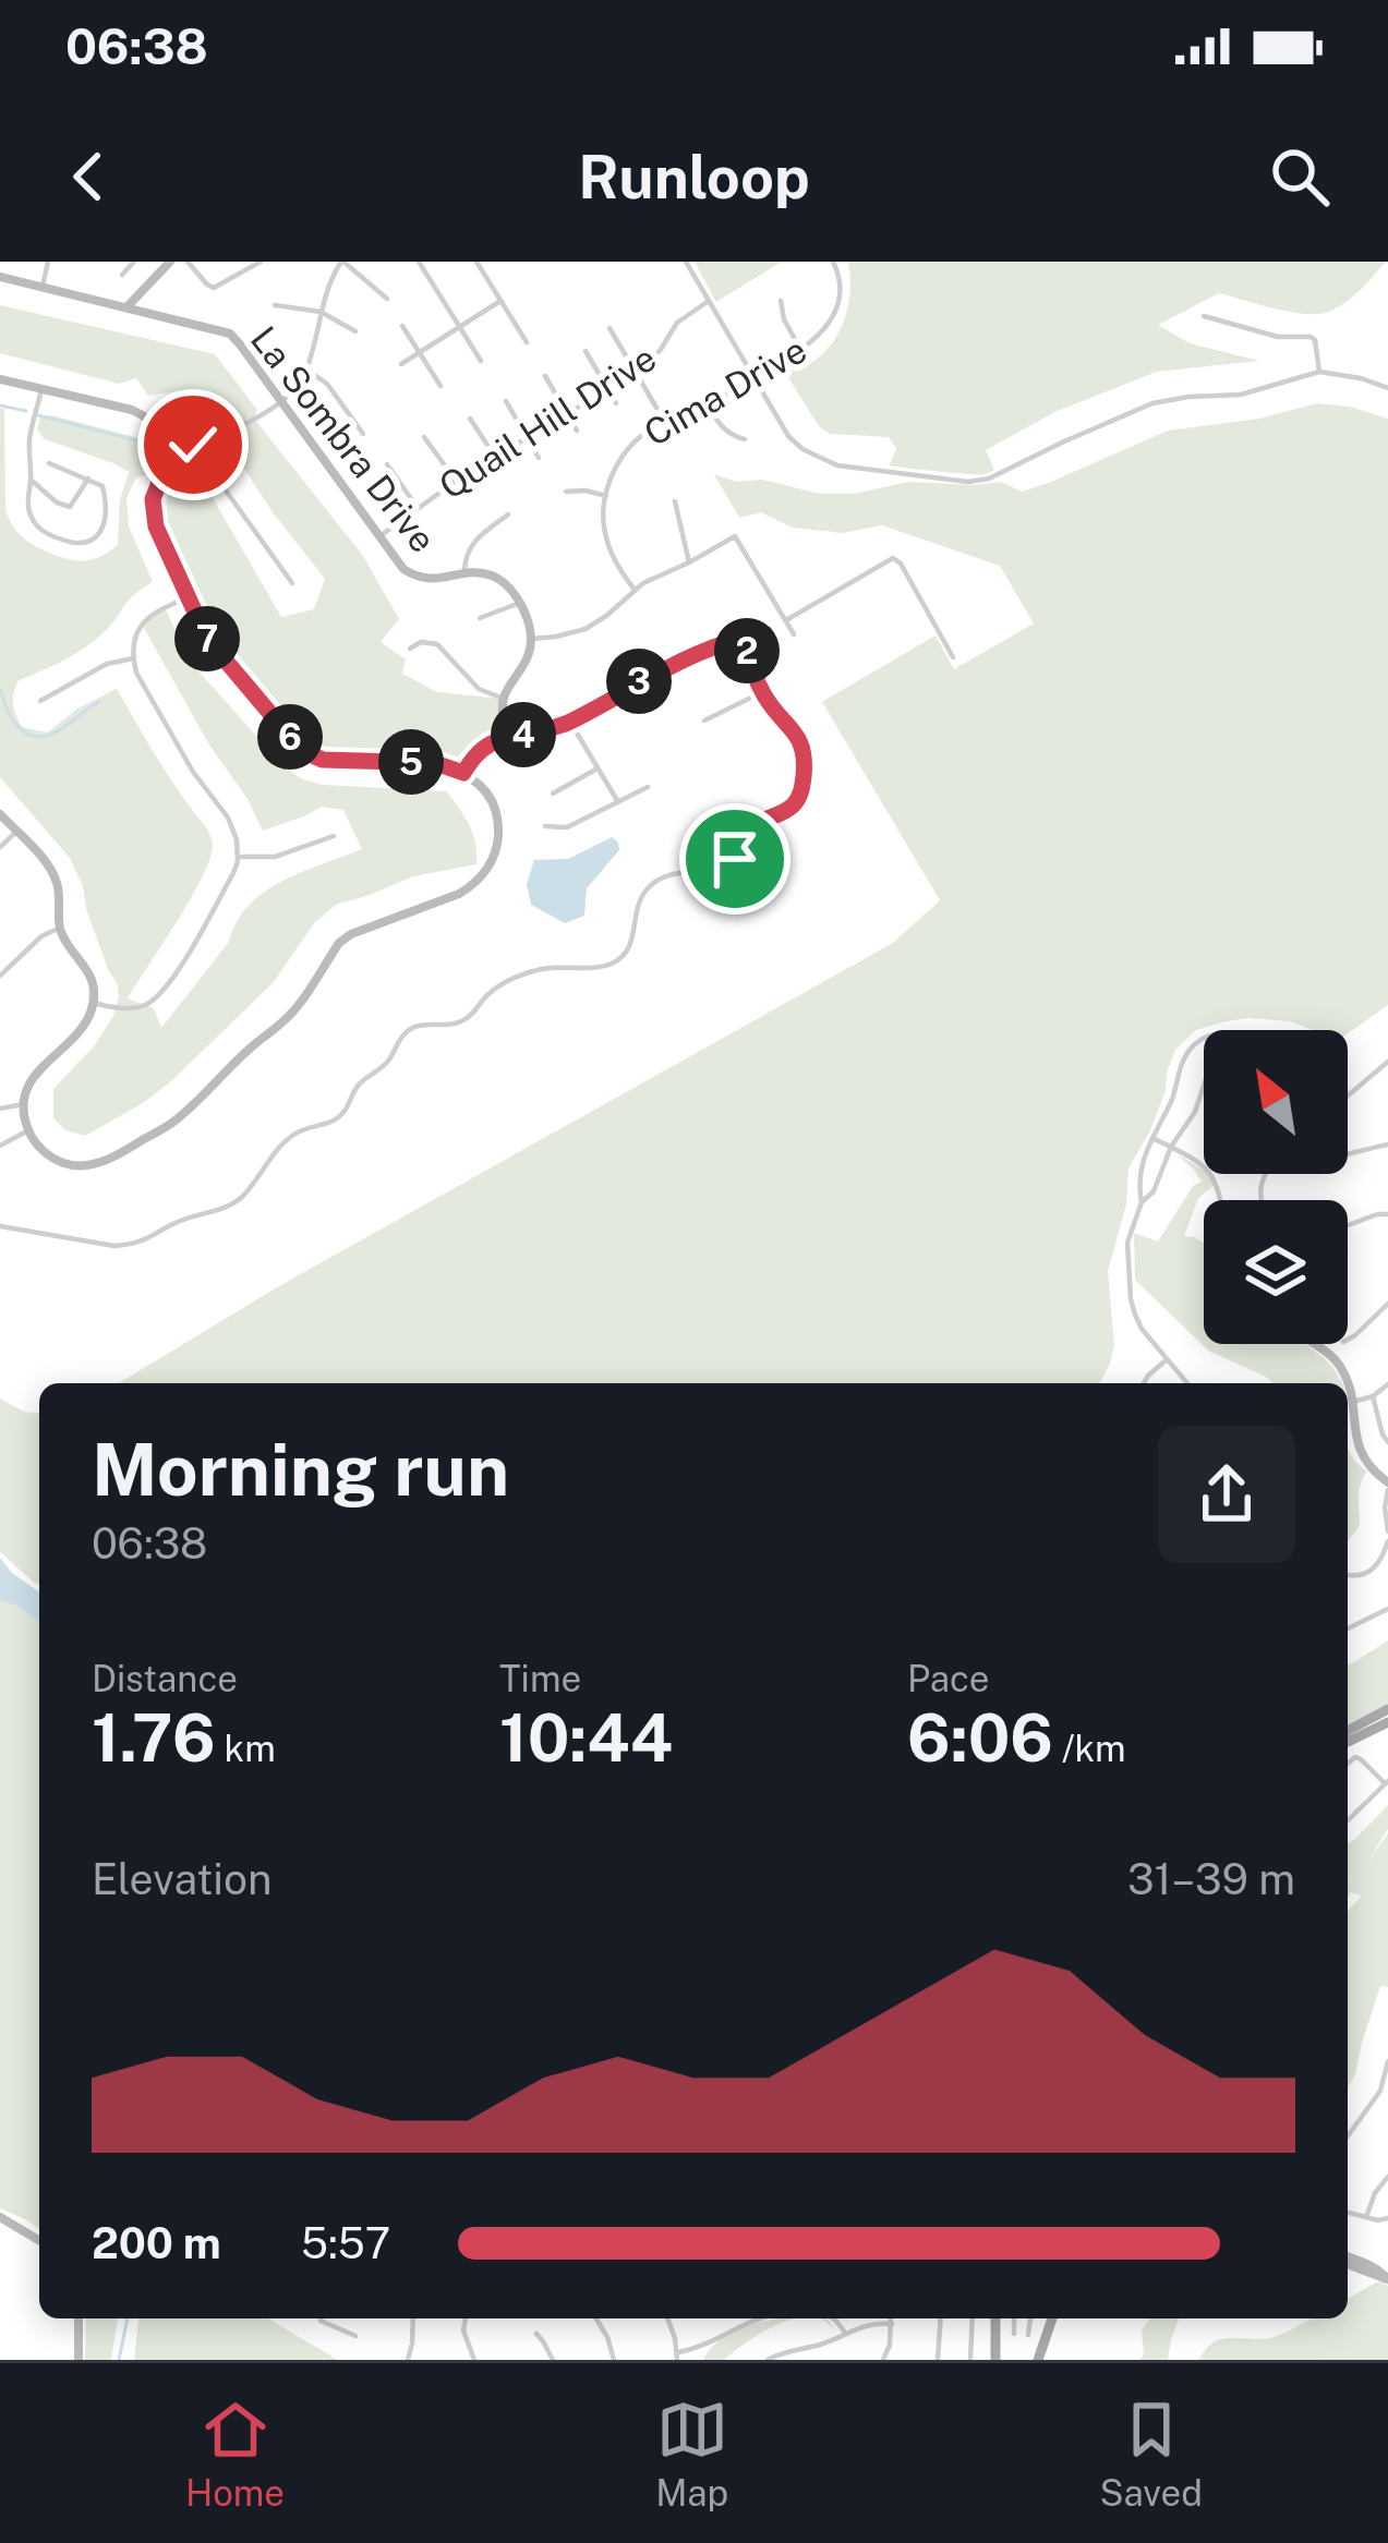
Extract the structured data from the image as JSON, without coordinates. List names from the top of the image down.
{
  "streets": {
    "street": ["Cima Drive", "Quail Hill Drive", "La Sombra Drive"]
  },
  "crossings": [
    ["Quail Hill Drive", "La Sombra Drive"]
  ],
  "north": "top left",
  "page": {
    "status": "06:38",
    "header": "Runloop",
    "pins": [
      "7",
      "2",
      "3",
      "4",
      "6",
      "5"
    ],
    "heading": ["Morning run", "06:38"],
    "stats": [
      ["Distance", "1.76 km"],
      ["Time", "10:44"],
      ["Pace", "6:06 /km"]
    ],
    "chart": ["Elevation", "31–39 m"],
    "list": [
      {
        "name": "200 m",
        "note": "5:57"
      }
    ],
    "tabs": ["Home", "Map", "Saved"]
  }
}
